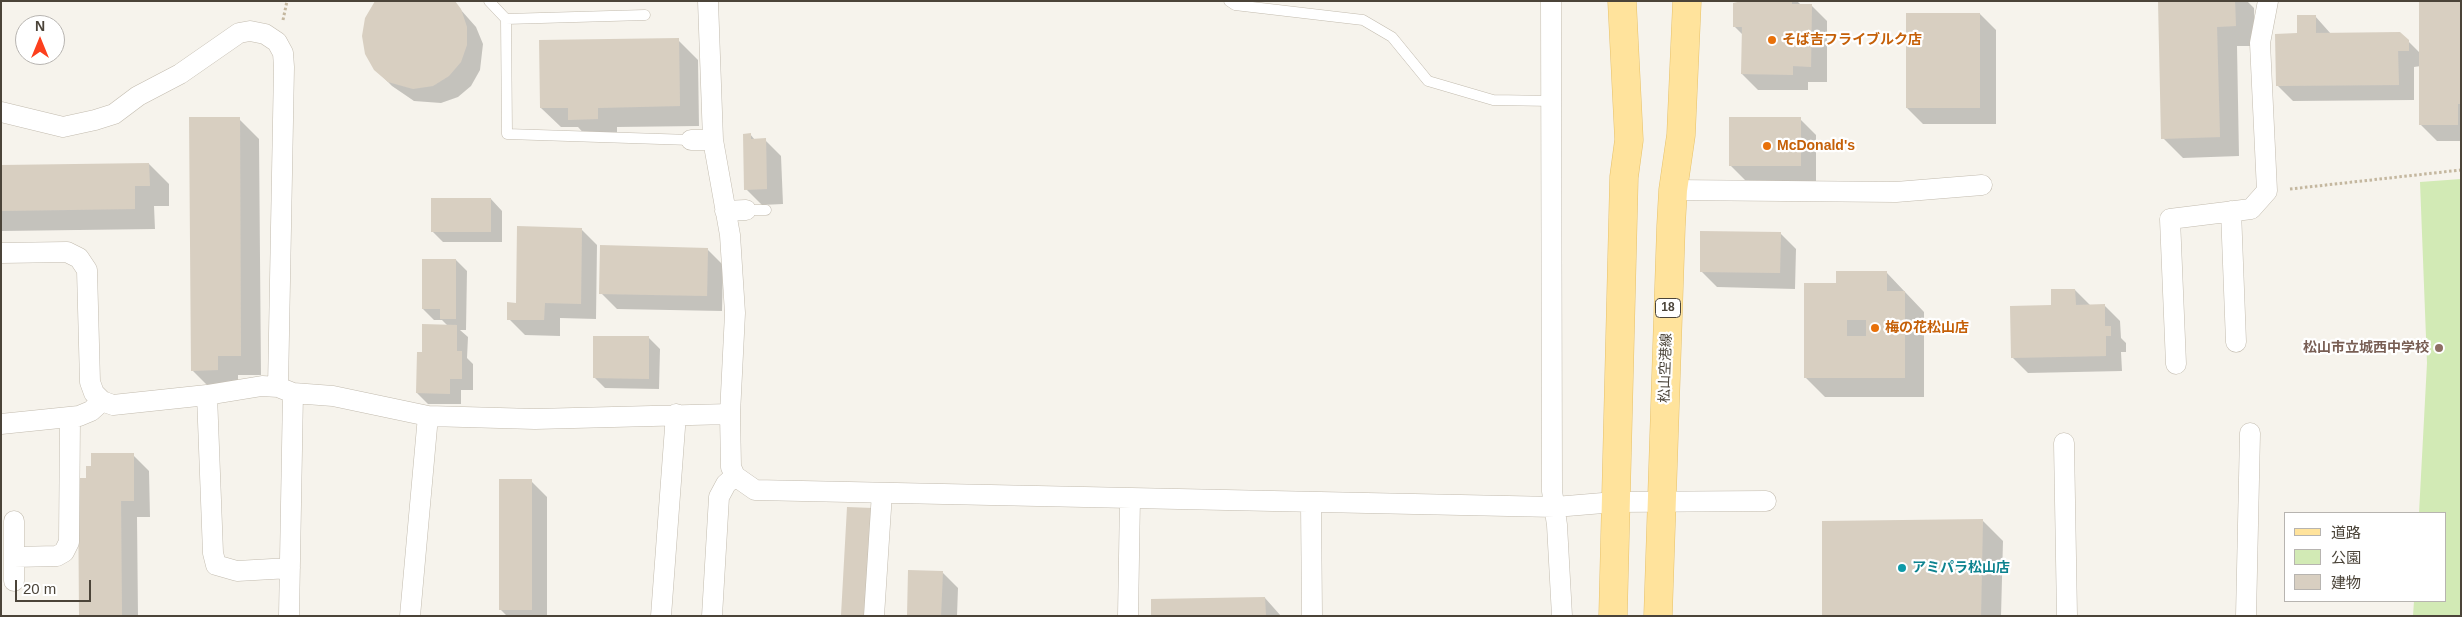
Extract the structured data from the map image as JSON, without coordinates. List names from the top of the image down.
{
  "streets": {
    "main road": ["18", "松山空港線"]
  },
  "places": [
    "そば吉フライブルク店",
    "McDonald's",
    "梅の花松山店",
    "松山市立城西中学校",
    "アミパラ松山店"
  ],
  "legend": ["道路", "公園", "建物"],
  "scale_bar": "20 m",
  "north": "top"
}
